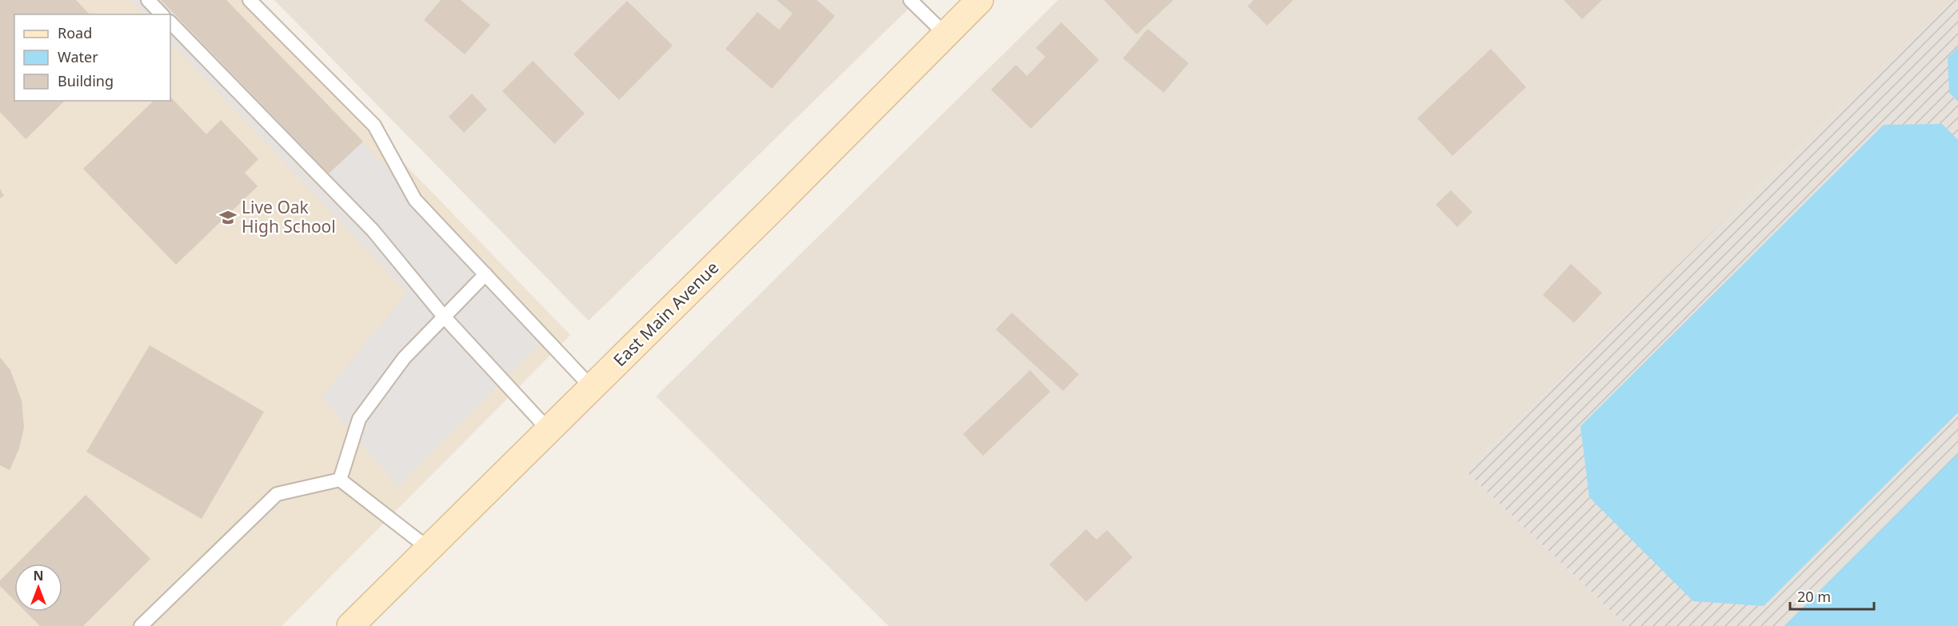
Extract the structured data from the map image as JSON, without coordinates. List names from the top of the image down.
{
  "streets": {
    "street": ["East Main Avenue"]
  },
  "places": {
    "school or university": ["Live Oak High School"]
  },
  "legend": ["Road", "Water", "Building"],
  "scale_bar": "20 m",
  "north": "top"
}
